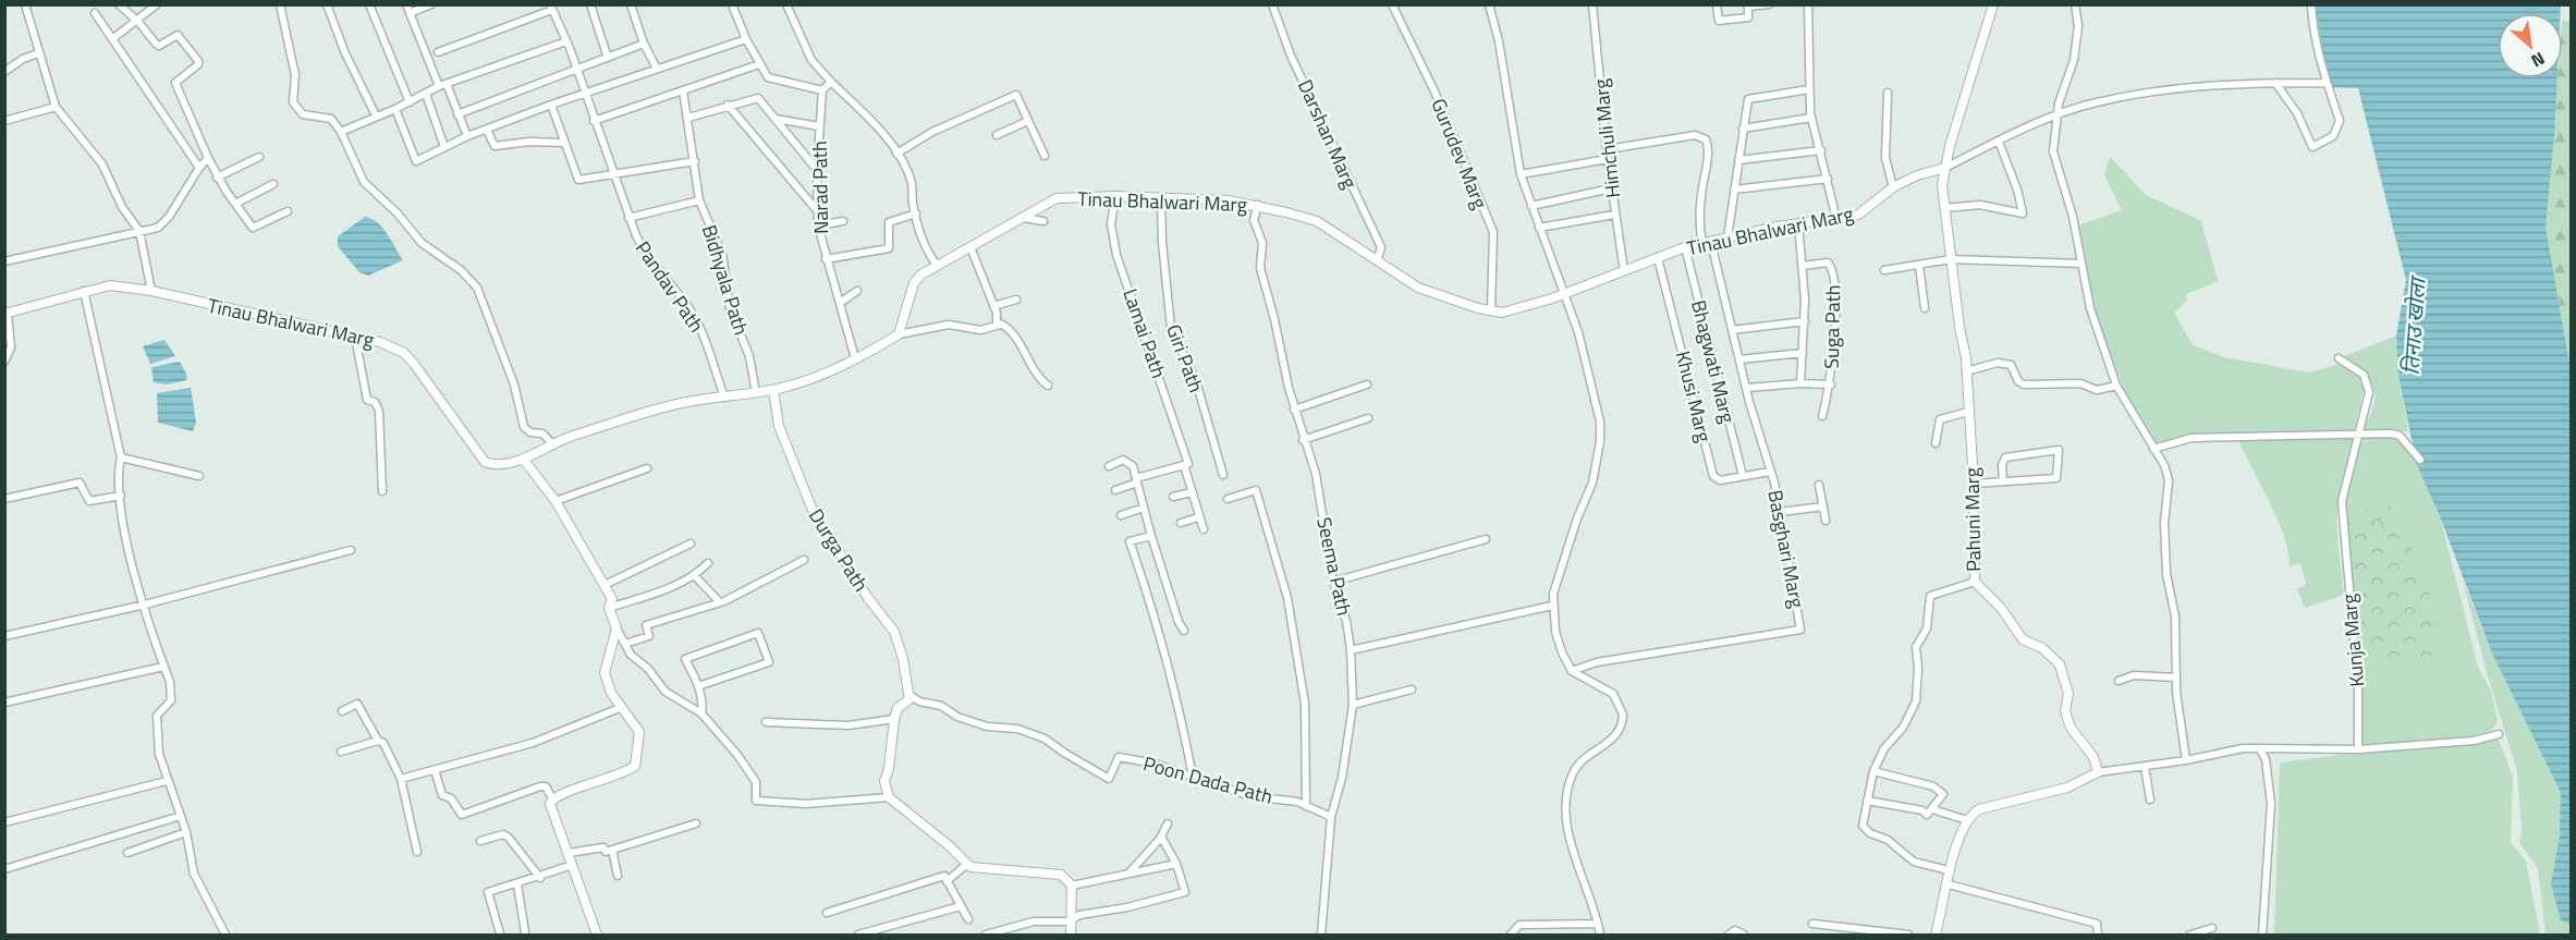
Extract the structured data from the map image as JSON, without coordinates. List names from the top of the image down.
{
  "streets": {
    "street": [
      "Darshan Marg",
      "Himchuli Marg",
      "Gurudev Marg",
      "Narad Path",
      "Tinau Bhalwari Marg",
      "Bidhyala Path",
      "Pandav Path",
      "Suga Path",
      "Lamai Path",
      "Giri Path",
      "Bhagwati Marg",
      "Khusi Marg",
      "Pahuni Marg",
      "Basghari Marg",
      "Durga Path",
      "Seema Path",
      "Kunja Marg",
      "Poon Dada Path"
    ]
  },
  "crossings": [
    ["Darshan Marg", "Tinau Bhalwari Marg"],
    ["Himchuli Marg", "Tinau Bhalwari Marg"],
    ["Himchuli Marg", "Basghari Marg"],
    ["Gurudev Marg", "Tinau Bhalwari Marg"],
    ["Narad Path", "Tinau Bhalwari Marg"],
    ["Tinau Bhalwari Marg", "Bidhyala Path"],
    ["Tinau Bhalwari Marg", "Pandav Path"],
    ["Tinau Bhalwari Marg", "Lamai Path"],
    ["Tinau Bhalwari Marg", "Giri Path"],
    ["Tinau Bhalwari Marg", "Bhagwati Marg"],
    ["Tinau Bhalwari Marg", "Khusi Marg"],
    ["Tinau Bhalwari Marg", "Pahuni Marg"],
    ["Tinau Bhalwari Marg", "Basghari Marg"],
    ["Tinau Bhalwari Marg", "Durga Path"],
    ["Tinau Bhalwari Marg", "Seema Path"],
    ["Bhagwati Marg", "Khusi Marg"],
    ["Khusi Marg", "Basghari Marg"],
    ["Durga Path", "Poon Dada Path"],
    ["Seema Path", "Poon Dada Path"]
  ],
  "water": ["तिनाउ खोला"],
  "north": "bottom right"
}
